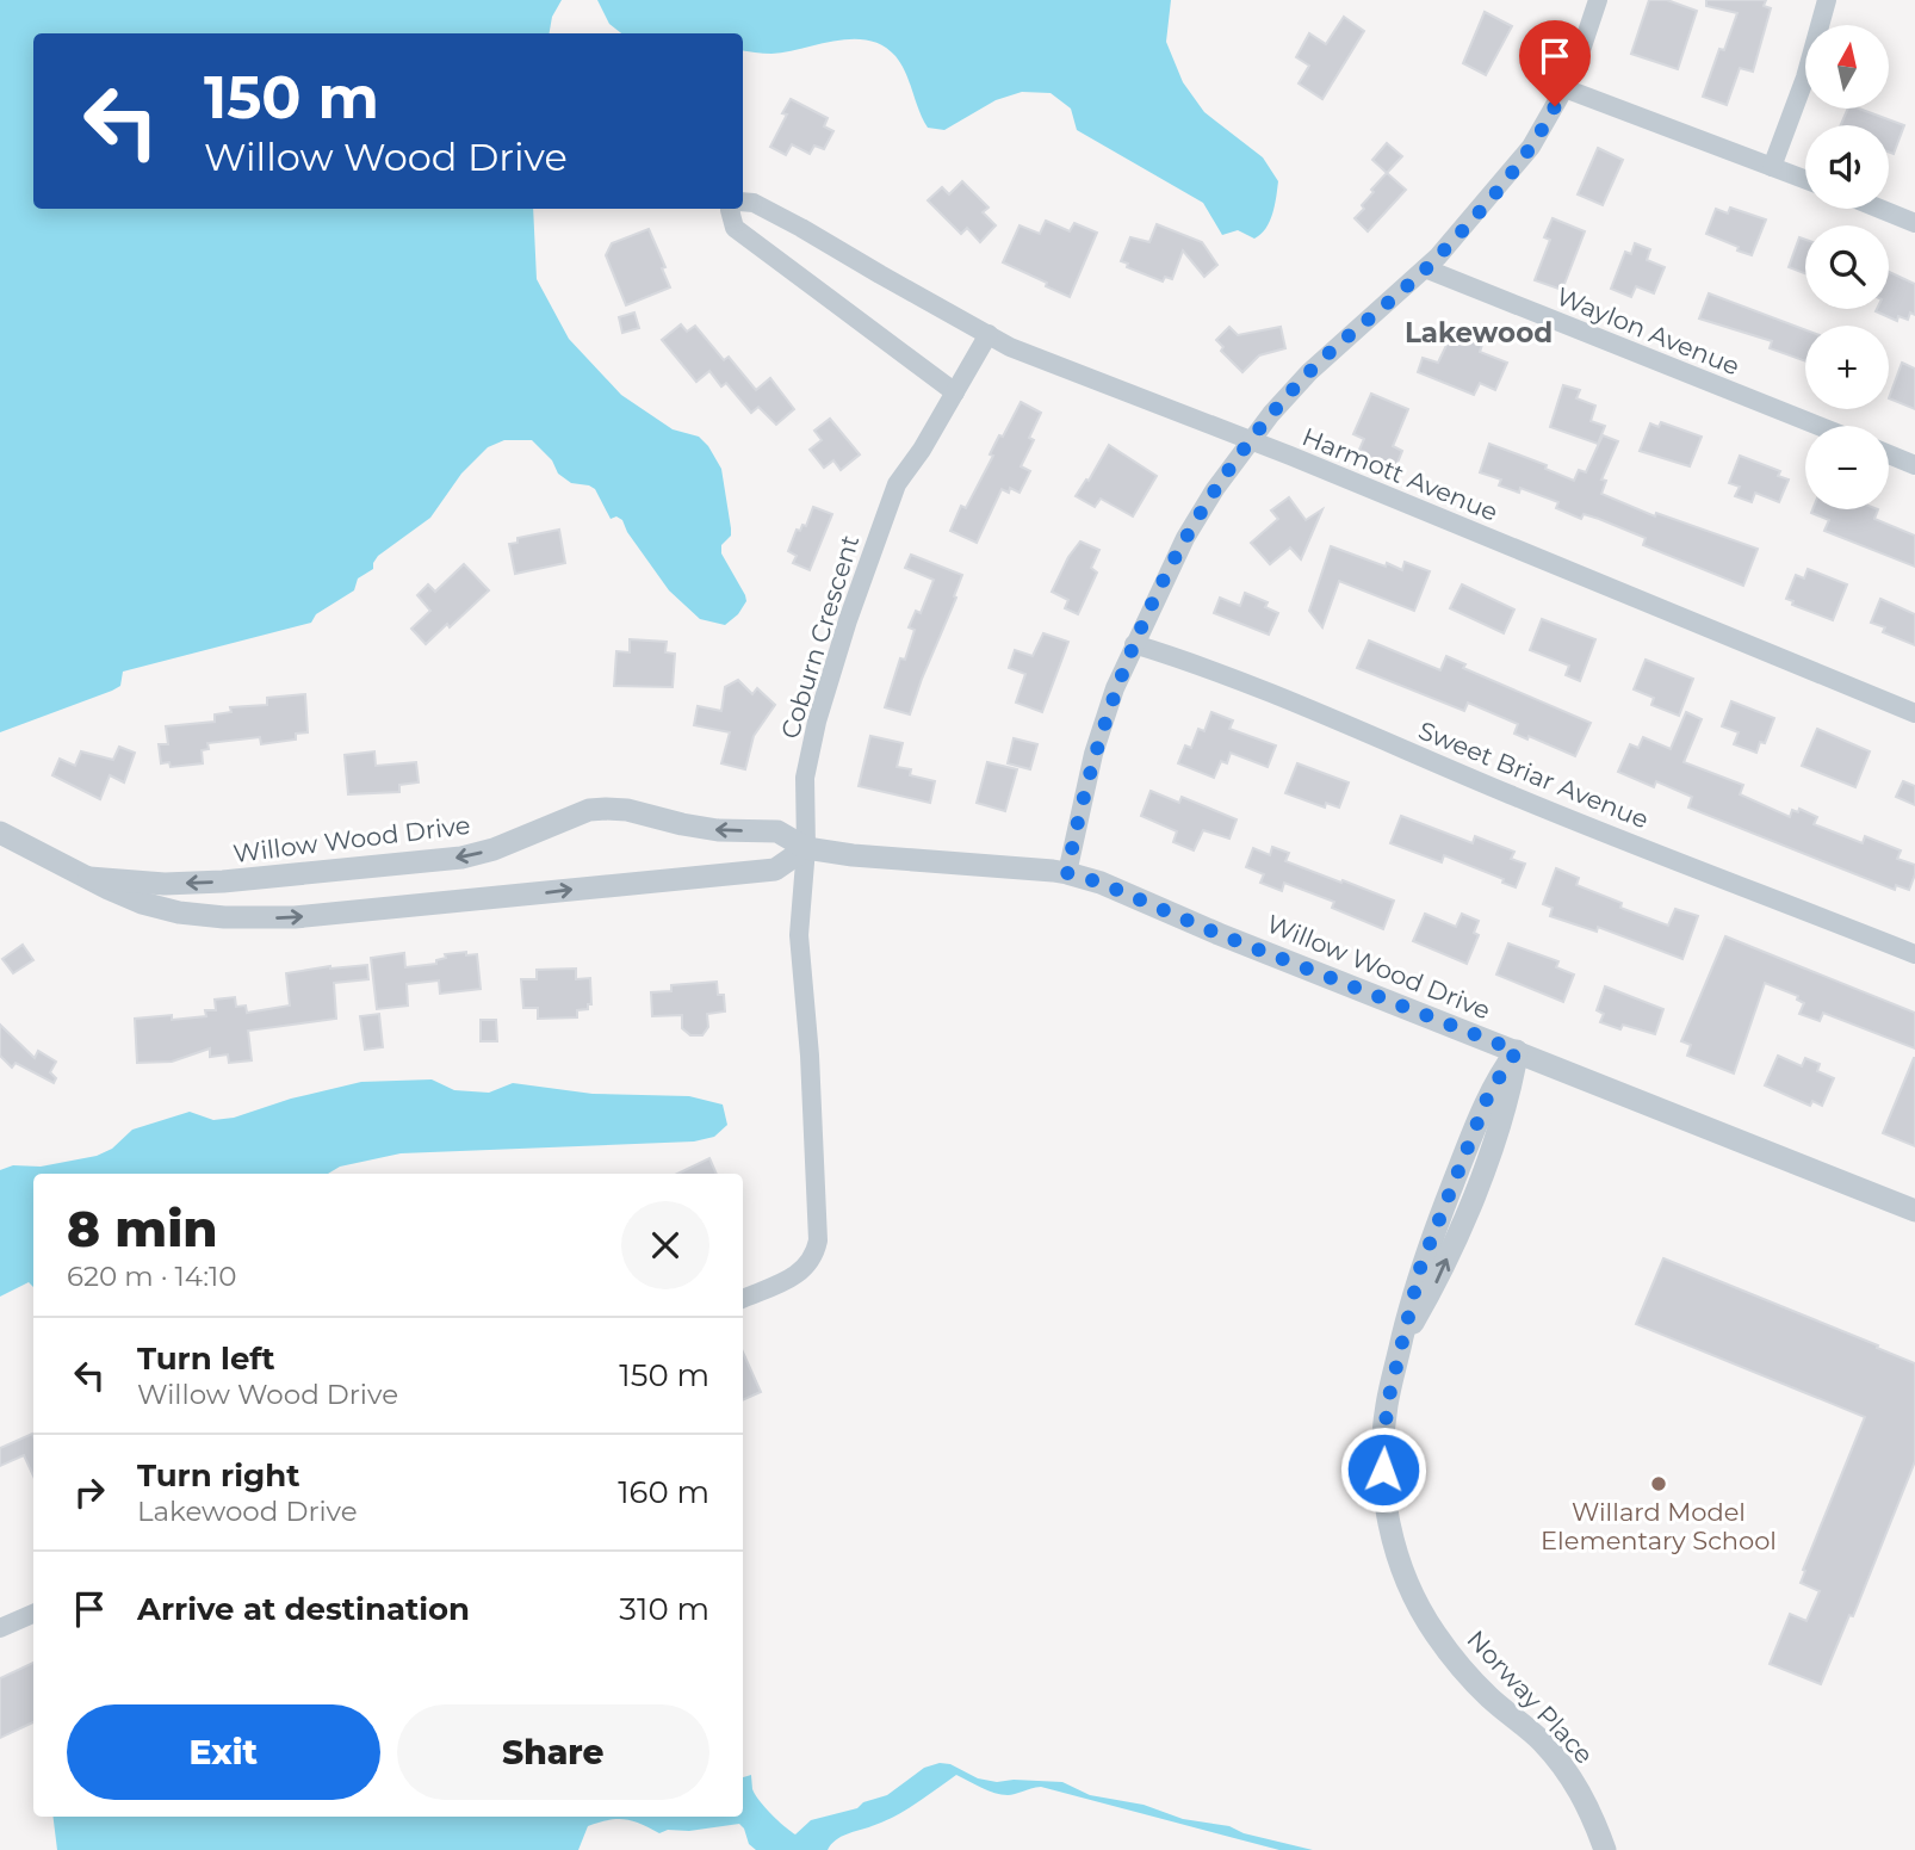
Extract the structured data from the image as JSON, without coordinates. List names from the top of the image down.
{
  "streets": {
    "street": [
      "Waylon Avenue",
      "Harmott Avenue",
      "Coburn Crescent",
      "Sweet Briar Avenue",
      "Willow Wood Drive",
      "Norway Place"
    ]
  },
  "crossings": [
    ["Harmott Avenue", "Coburn Crescent"],
    ["Coburn Crescent", "Willow Wood Drive"],
    ["Willow Wood Drive", "Norway Place"]
  ],
  "districts": ["Lakewood"],
  "places": ["Willard Model Elementary School"],
  "north": "top",
  "page": {
    "map_buttons": ["+", "−"],
    "turn": ["150 m", "Willow Wood Drive"],
    "heading": ["8 min", "620 m · 14:10"],
    "list": [
      {
        "name": "Turn left",
        "note": "Willow Wood Drive",
        "value": "150 m"
      },
      {
        "name": "Turn right",
        "note": "Lakewood Drive",
        "value": "160 m"
      },
      {
        "name": "Arrive at destination",
        "value": "310 m"
      }
    ],
    "buttons": ["Exit", "Share"]
  }
}
